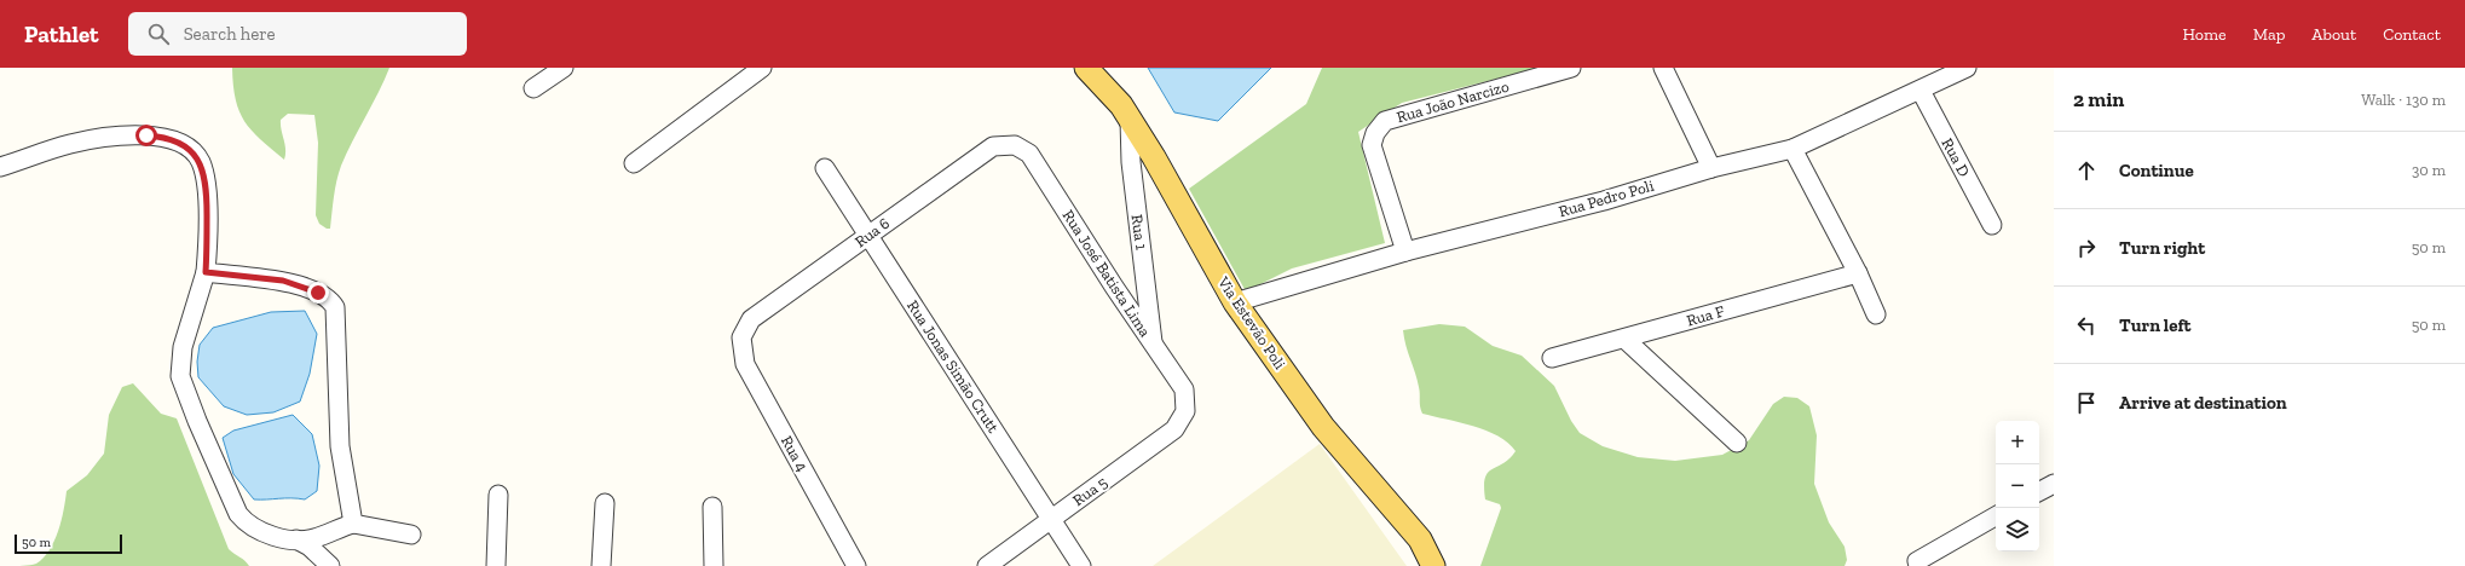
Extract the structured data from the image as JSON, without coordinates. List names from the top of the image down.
{
  "streets": {
    "main road": ["Via Estevão Poli"],
    "street": [
      "Rua João Narcizo",
      "Rua D",
      "Rua Pedro Poli",
      "Rua 6",
      "Rua 1",
      "Rua José Batista Lima",
      "Rua F",
      "Rua Jonas Simão Crutt",
      "Rua 4",
      "Rua 5"
    ]
  },
  "crossings": [
    ["Rua João Narcizo", "Rua Pedro Poli"],
    ["Rua D", "Rua Pedro Poli"],
    ["Rua Pedro Poli", "Via Estevão Poli"],
    ["Rua 6", "Rua José Batista Lima"],
    ["Rua 6", "Rua Jonas Simão Crutt"],
    ["Rua 6", "Rua 4"],
    ["Rua 1", "Rua José Batista Lima"],
    ["Rua 1", "Via Estevão Poli"],
    ["Rua José Batista Lima", "Rua 5"],
    ["Rua Jonas Simão Crutt", "Rua 5"]
  ],
  "scale_bar": "50 m",
  "page": {
    "header": "Pathlet",
    "search": "Search here",
    "nav": [
      "Home",
      "Map",
      "About",
      "Contact"
    ],
    "heading": ["2 min", "Walk · 130 m"],
    "list": [
      ["Continue", "30 m"],
      ["Turn right", "50 m"],
      ["Turn left", "50 m"],
      "Arrive at destination"
    ],
    "map_buttons": ["+", "−"],
    "scale": "50 m"
  }
}
